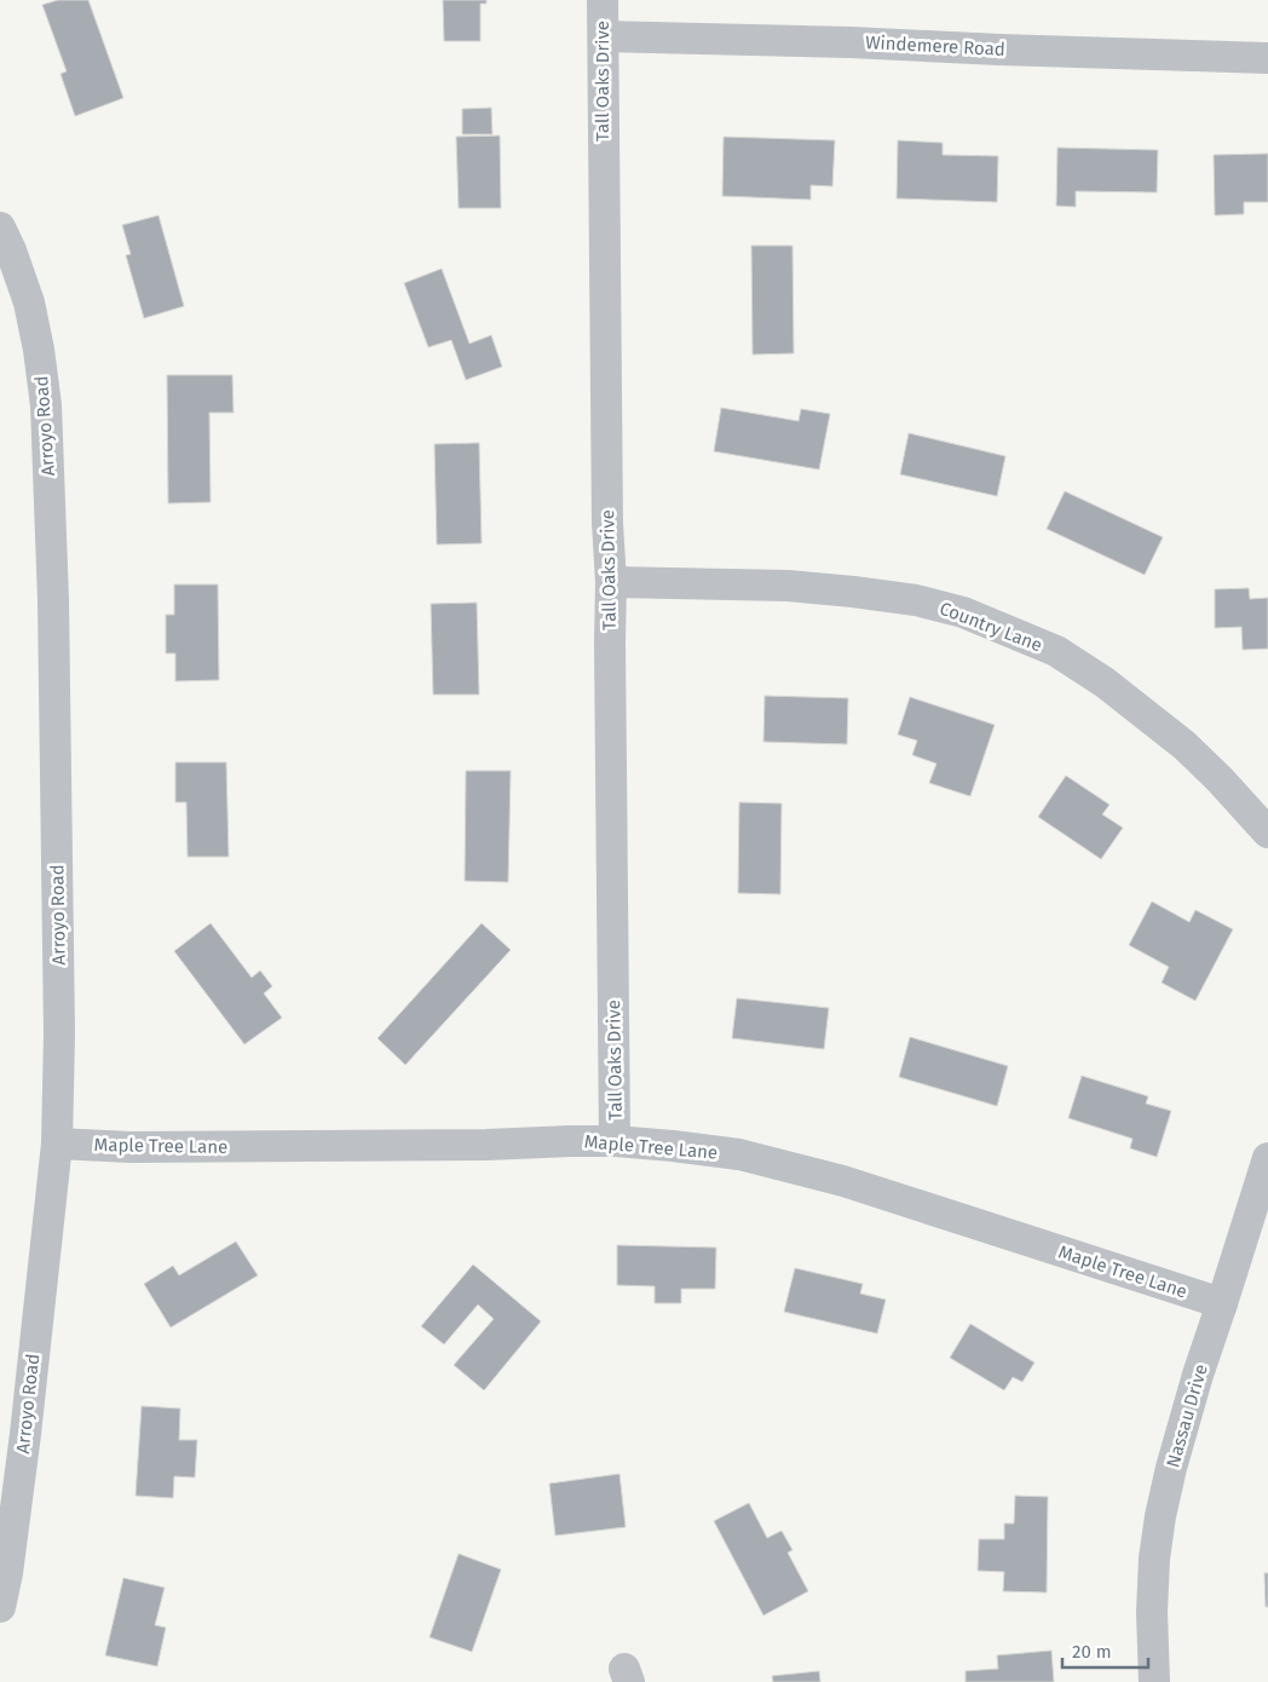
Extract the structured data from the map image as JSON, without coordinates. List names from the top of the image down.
{
  "streets": {
    "street": [
      "Windemere Road",
      "Tall Oaks Drive",
      "Arroyo Road",
      "Country Lane",
      "Maple Tree Lane",
      "Nassau Drive"
    ]
  },
  "crossings": [
    ["Windemere Road", "Tall Oaks Drive"],
    ["Tall Oaks Drive", "Country Lane"],
    ["Tall Oaks Drive", "Maple Tree Lane"],
    ["Arroyo Road", "Maple Tree Lane"],
    ["Maple Tree Lane", "Nassau Drive"]
  ],
  "scale_bar": "20 m"
}
